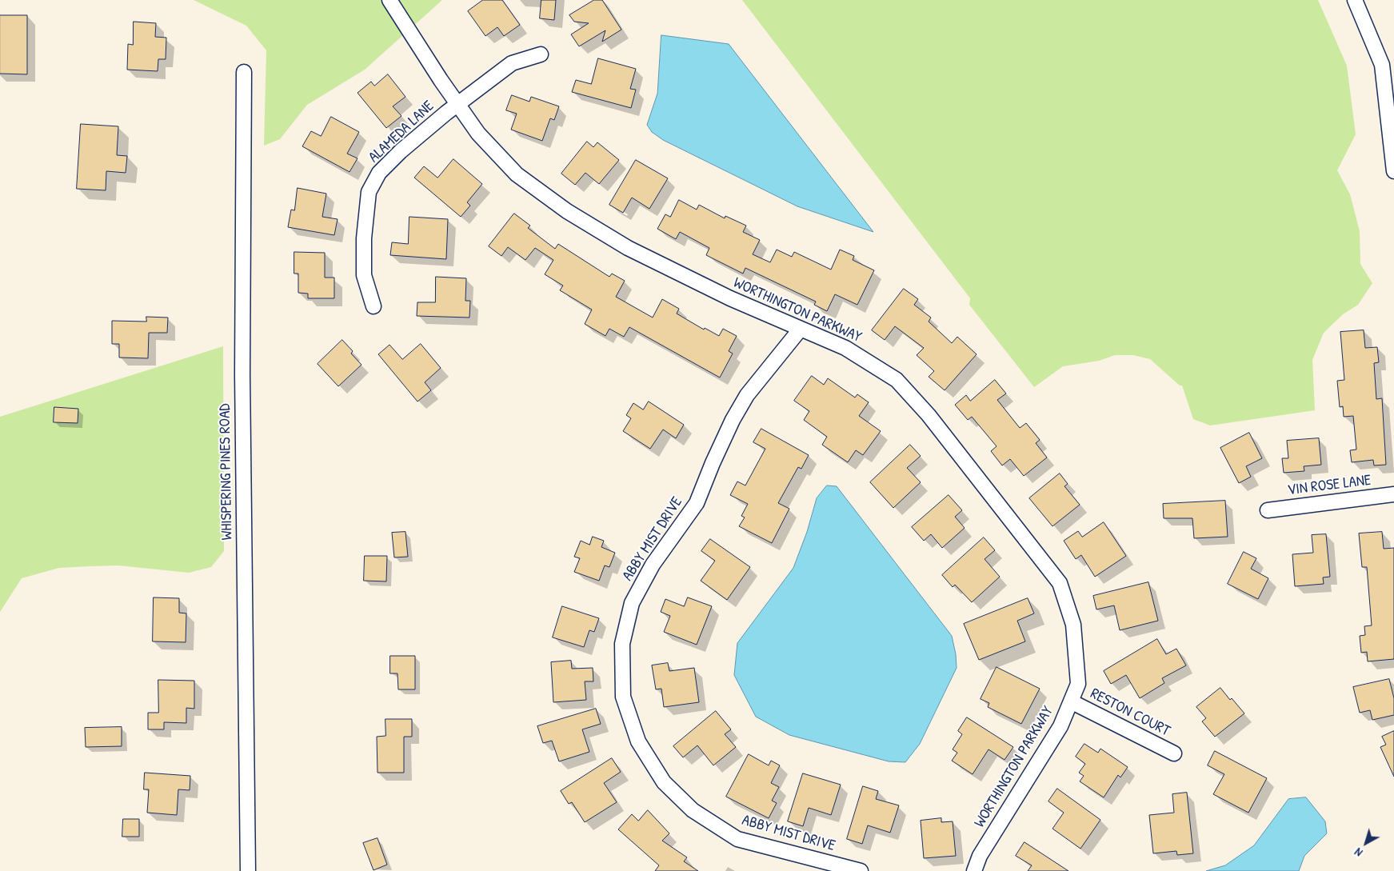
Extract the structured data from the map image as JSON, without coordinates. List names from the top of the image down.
{
  "streets": {
    "street": [
      "ALAMEDA LANE",
      "WORTHINGTON PARKWAY",
      "WHISPERING PINES ROAD",
      "VIN ROSE LANE",
      "ABBY MIST DRIVE",
      "RESTON COURT"
    ]
  },
  "crossings": [
    ["ALAMEDA LANE", "WORTHINGTON PARKWAY"],
    ["WORTHINGTON PARKWAY", "ABBY MIST DRIVE"],
    ["WORTHINGTON PARKWAY", "RESTON COURT"]
  ],
  "north": "bottom left"
}
